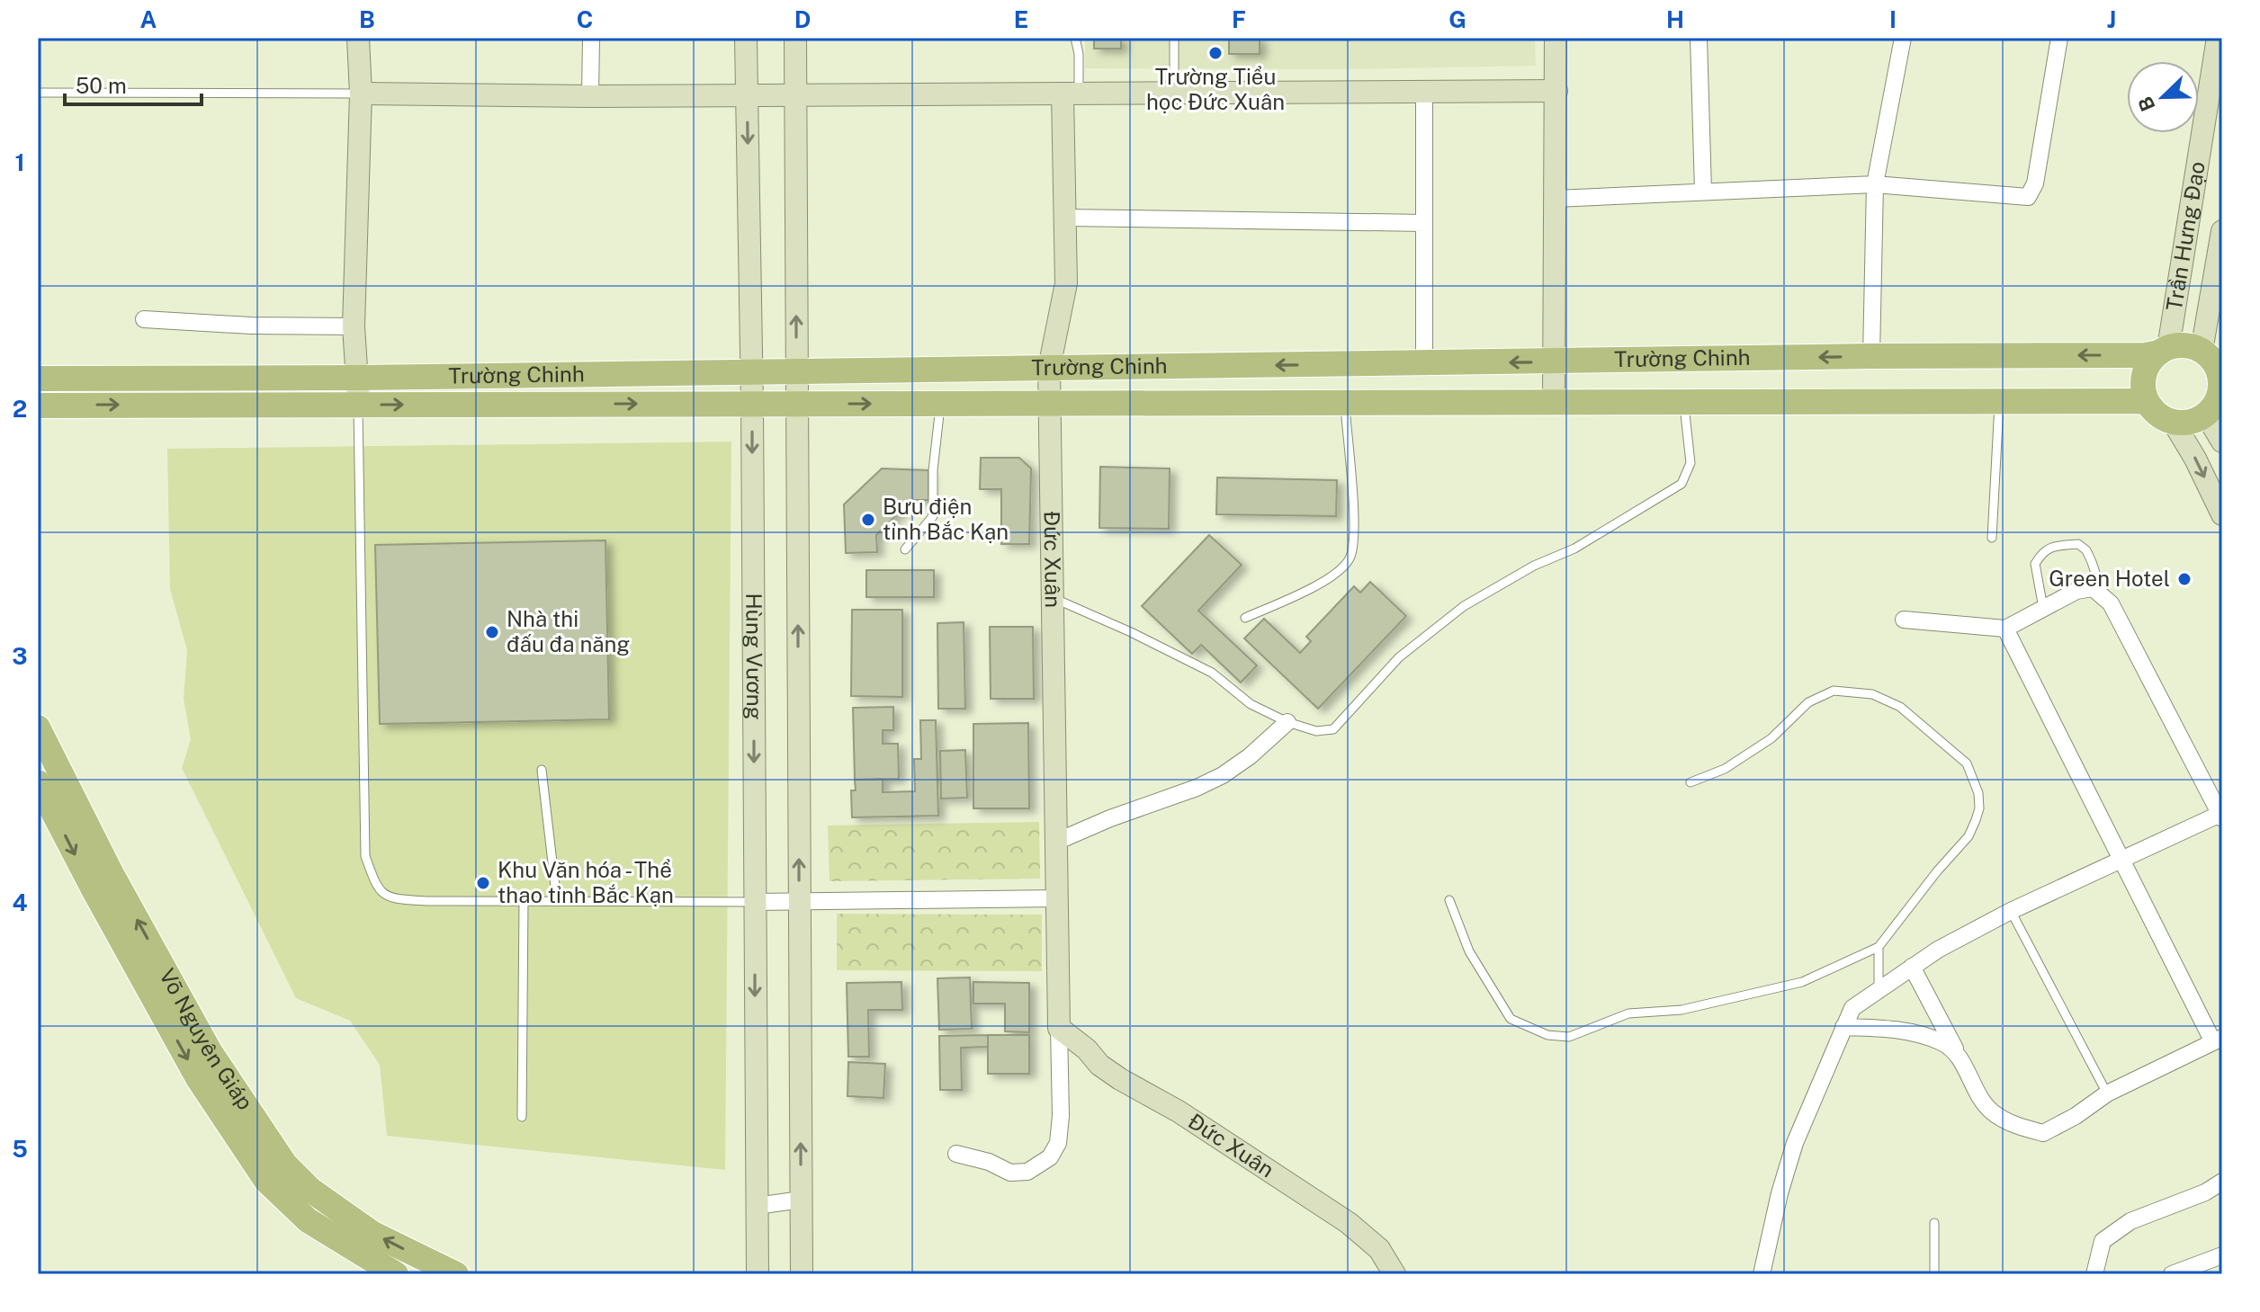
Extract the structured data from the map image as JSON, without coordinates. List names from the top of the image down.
{
  "streets": {
    "main road": ["Trường Chinh", "Võ Nguyên Giáp"],
    "street": ["Trần Hưng Đạo", "Đức Xuân", "Hùng Vương"]
  },
  "crossings": [
    ["Trần Hưng Đạo", "Trường Chinh"],
    ["Trường Chinh", "Đức Xuân"],
    ["Trường Chinh", "Hùng Vương"]
  ],
  "places": [
    "Trường Tiểu học Đức Xuân",
    "Bưu điện tỉnh Bắc Kạn",
    "Green Hotel",
    "Nhà thi đấu đa năng",
    "Khu Văn hóa - Thể thao tỉnh Bắc Kạn"
  ],
  "scale_bar": "50 m",
  "north": "bottom left",
  "grid": {
    "columns": [
      "A",
      "B",
      "C",
      "D",
      "E",
      "F",
      "G",
      "H",
      "I",
      "J"
    ],
    "rows": [
      "1",
      "2",
      "3",
      "4",
      "5"
    ]
  }
}
